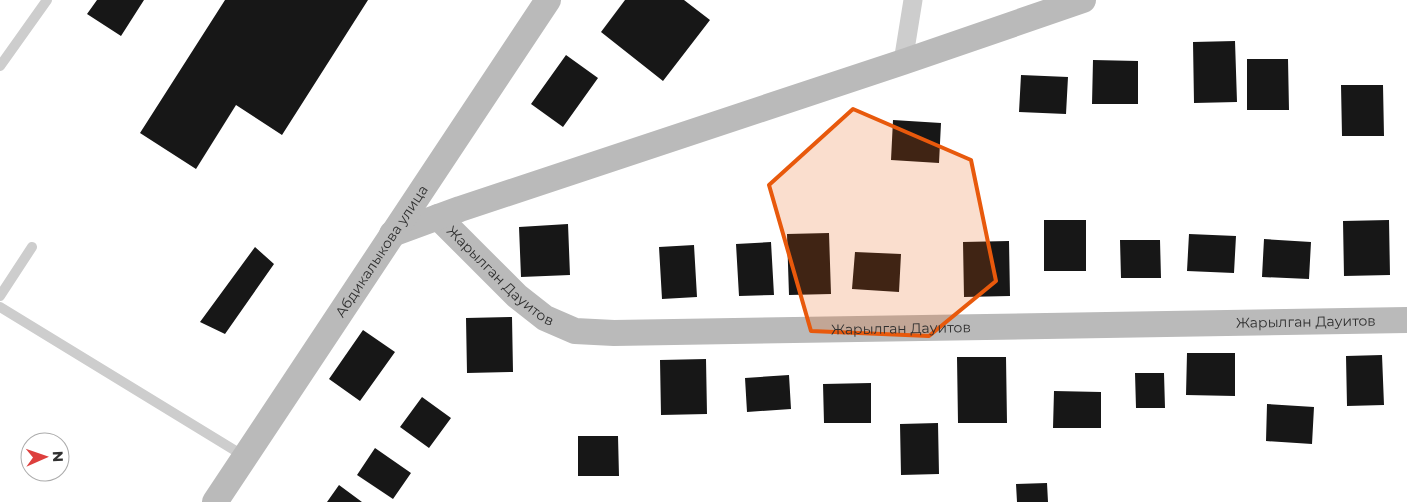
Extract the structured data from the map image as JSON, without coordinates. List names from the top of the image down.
{
  "streets": {
    "street": ["Абдикалыкова улица", "Жарылган Дауитов"]
  },
  "north": "right"
}
